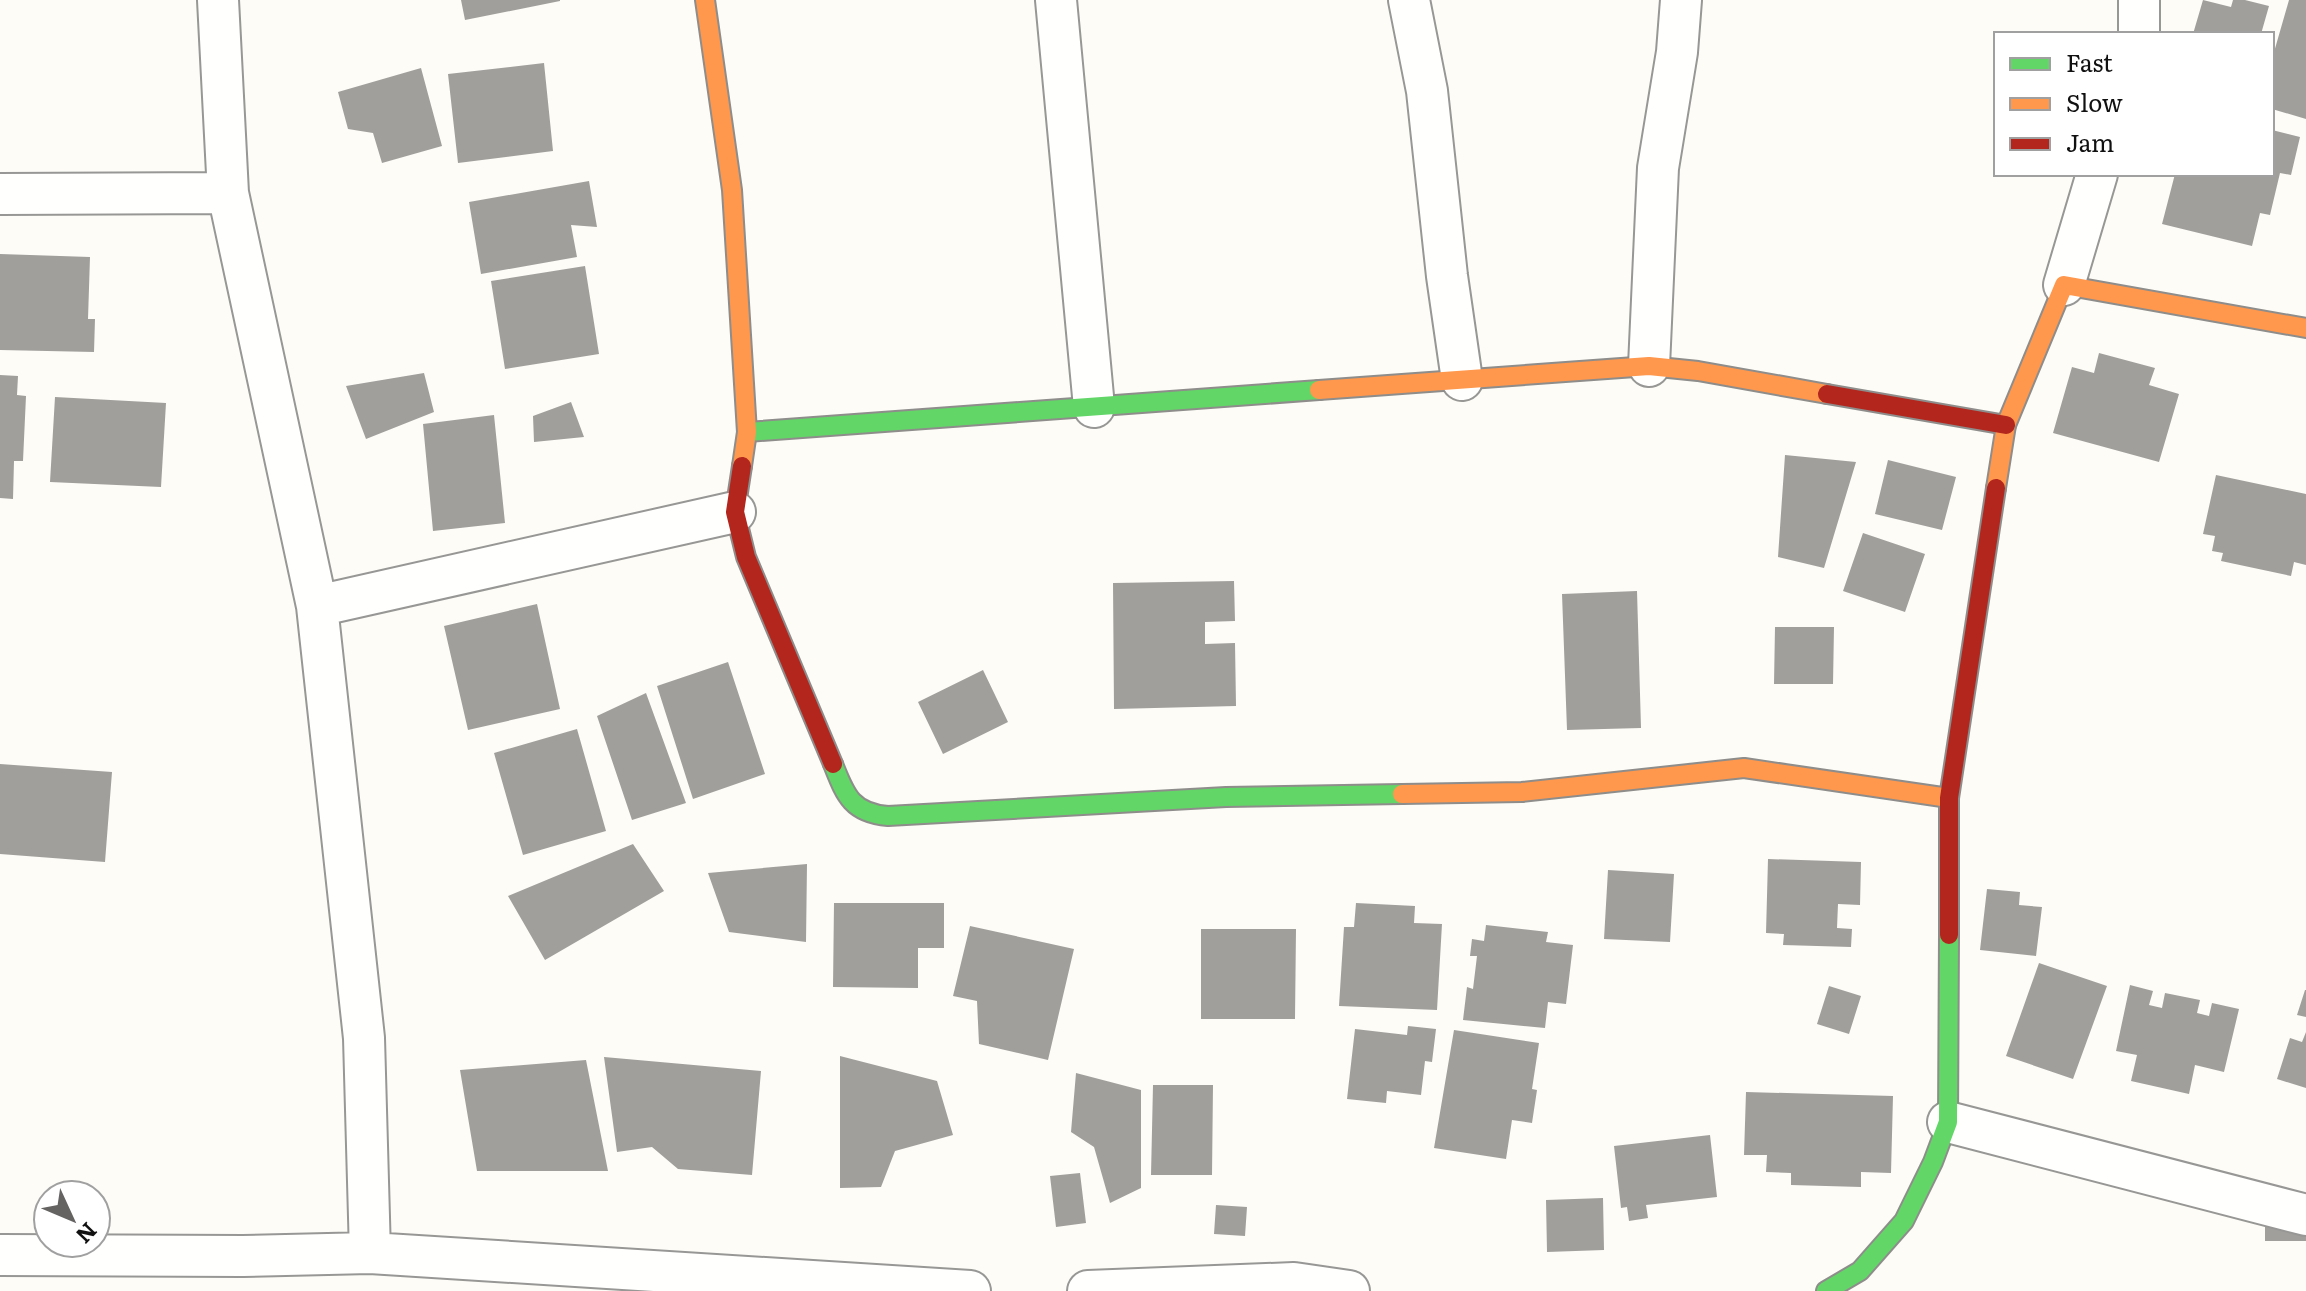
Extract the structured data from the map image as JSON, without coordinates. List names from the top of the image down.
{
  "legend": ["Fast", "Slow", "Jam"],
  "north": "bottom right"
}
